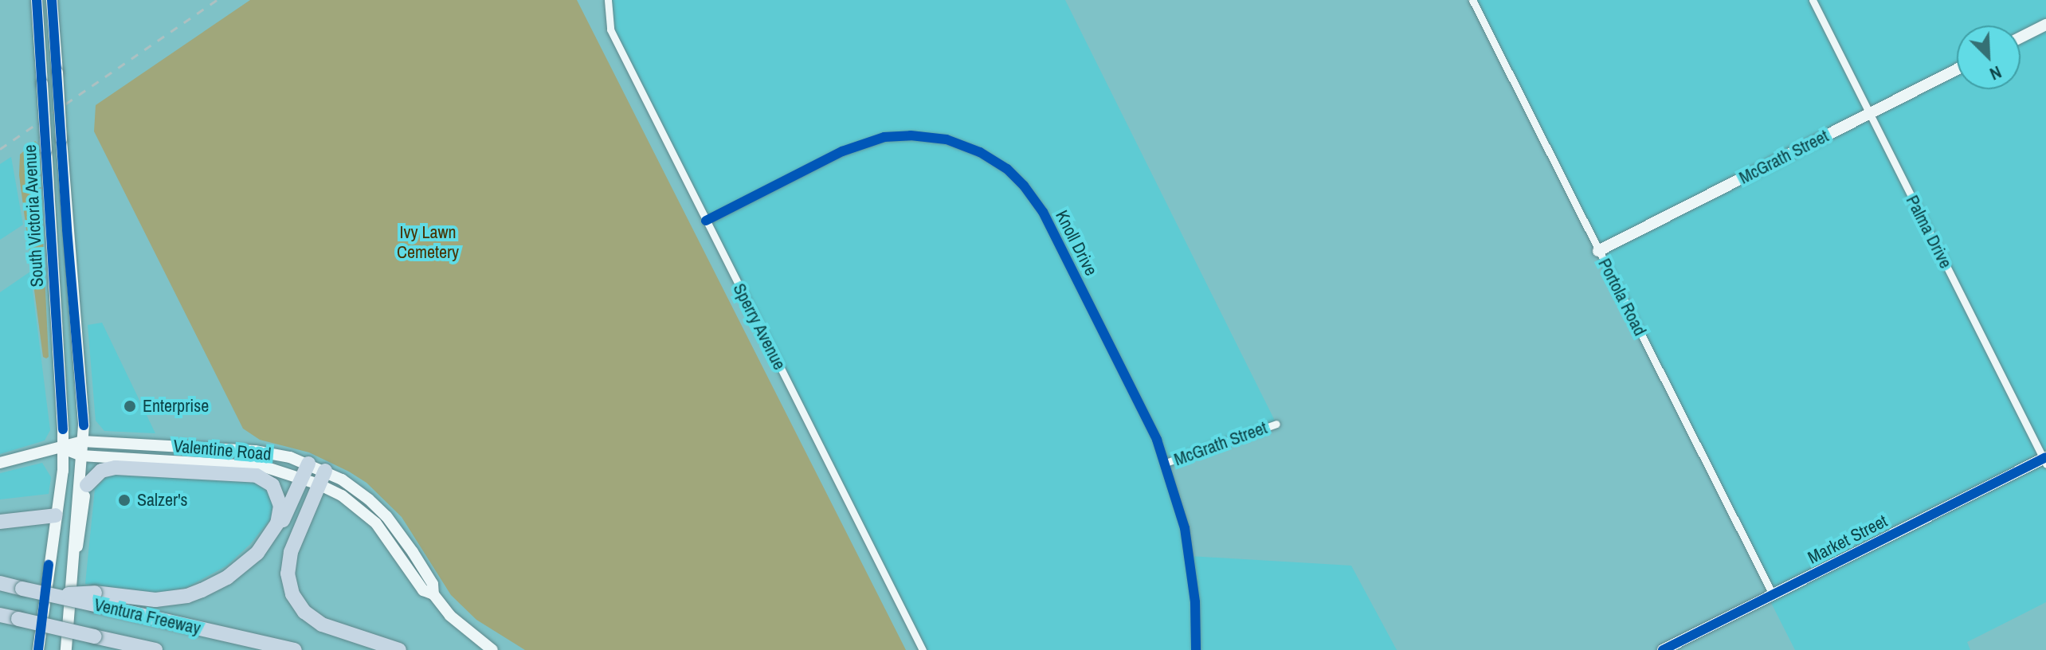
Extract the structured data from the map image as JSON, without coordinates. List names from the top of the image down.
{
  "streets": {
    "highway": ["Ventura Freeway"],
    "main road": [
      "McGrath Street",
      "South Victoria Avenue",
      "Valentine Road",
      "Market Street"
    ],
    "street": [
      "Palma Drive",
      "Knoll Drive",
      "Portola Road",
      "Sperry Avenue"
    ]
  },
  "crossings": [
    ["McGrath Street", "Palma Drive"],
    ["McGrath Street", "Knoll Drive"],
    ["McGrath Street", "Portola Road"],
    ["South Victoria Avenue", "Valentine Road"],
    ["Palma Drive", "Market Street"],
    ["Knoll Drive", "Sperry Avenue"],
    ["Portola Road", "Market Street"]
  ],
  "parks": ["Ivy Lawn Cemetery"],
  "places": ["Enterprise", "Salzer's"],
  "north": "bottom right"
}
